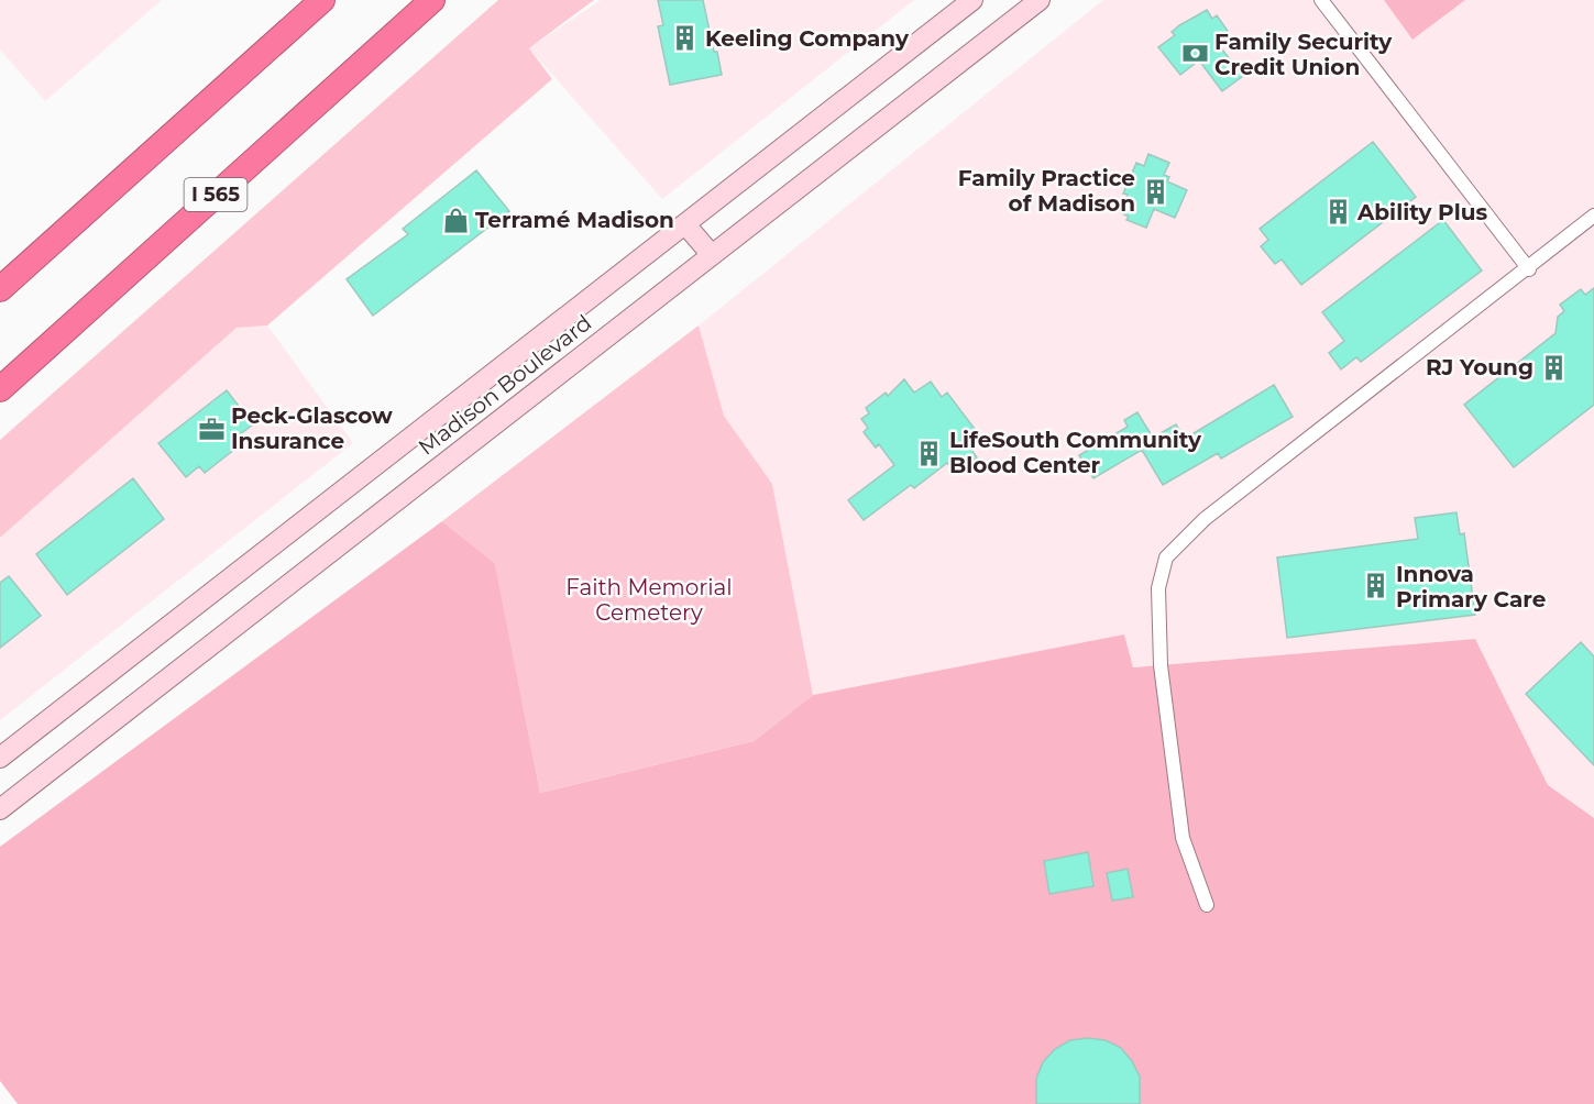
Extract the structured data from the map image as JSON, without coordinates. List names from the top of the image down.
{
  "streets": {
    "highway": ["I 565"],
    "main road": ["Madison Boulevard"]
  },
  "parks": ["Faith Memorial Cemetery"],
  "places": {
    "building": [
      "Keeling Company",
      "Family Practice of Madison",
      "Ability Plus",
      "RJ Young",
      "LifeSouth Community Blood Center",
      "Innova Primary Care"
    ],
    "bank": ["Family Security Credit Union"],
    "shop": ["Terramé Madison"],
    "office": ["Peck-Glascow Insurance"]
  }
}
